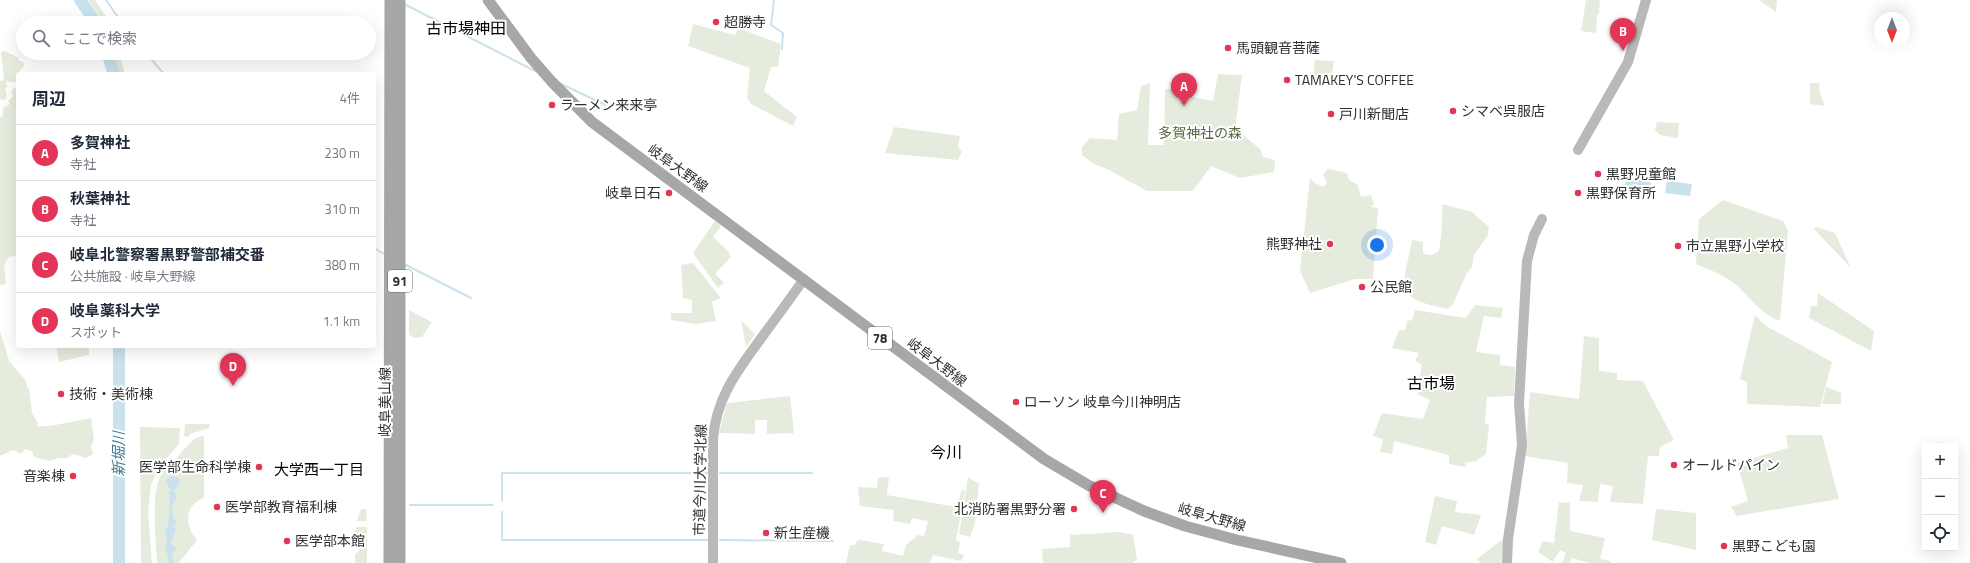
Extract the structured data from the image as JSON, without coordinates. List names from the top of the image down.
{
  "streets": {
    "main road": [
      "岐阜大野線",
      "91",
      "78",
      "岐阜美山線"
    ],
    "street": ["市道今川大学北線"]
  },
  "crossings": [
    ["岐阜大野線", "市道今川大学北線"]
  ],
  "districts": [
    "古市場神田",
    "古市場",
    "今川",
    "大学西一丁目"
  ],
  "water": ["新堀川"],
  "parks": ["多賀神社の森"],
  "places": [
    "超勝寺",
    "馬頭観音菩薩",
    "TAMAKEY'S COFFEE",
    "ラーメン来来亭",
    "シマベ呉服店",
    "戸川新聞店",
    "黒野児童館",
    "岐阜日石",
    "黒野保育所",
    "熊野神社",
    "市立黒野小学校",
    "公民館",
    "技術・美術棟",
    "ローソン 岐阜今川神明店",
    "オールドパイン",
    "医学部生命科学棟",
    "音楽棟",
    "医学部教育福利棟",
    "北消防署黒野分署",
    "新生産機",
    "医学部本館",
    "黒野こども園"
  ],
  "north": "bottom",
  "page": {
    "search": "ここで検索",
    "pins": [
      "B",
      "A",
      "D",
      "C"
    ],
    "heading": ["周辺", "4件"],
    "list": [
      {
        "mark": "A",
        "name": "多賀神社",
        "note": "寺社",
        "value": "230 m"
      },
      {
        "mark": "B",
        "name": "秋葉神社",
        "note": "寺社",
        "value": "310 m"
      },
      {
        "mark": "C",
        "name": "岐阜北警察署黒野警部補交番",
        "note": "公共施設 · 岐阜大野線",
        "value": "380 m"
      },
      {
        "mark": "D",
        "name": "岐阜薬科大学",
        "note": "スポット",
        "value": "1.1 km"
      }
    ],
    "map_buttons": ["+", "−"]
  }
}
